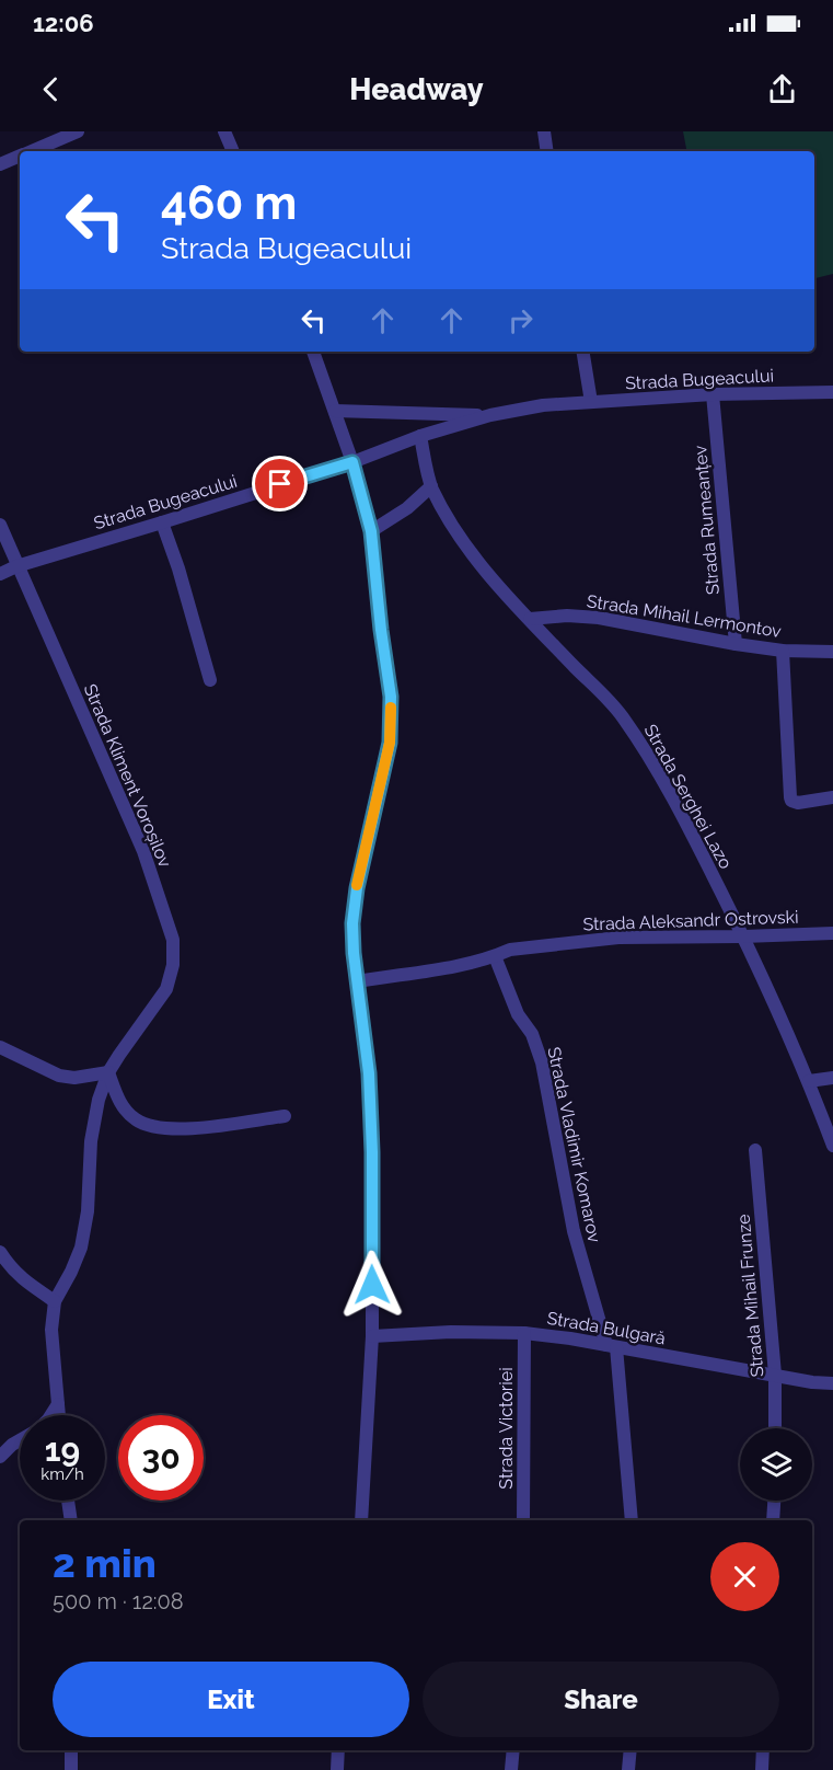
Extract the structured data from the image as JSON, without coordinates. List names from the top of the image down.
{
  "streets": {
    "street": [
      "Strada Bugeacului",
      "Strada Rumeanțev",
      "Strada Mihail Lermontov",
      "Strada Kliment Voroșilov",
      "Strada Serghei Lazo",
      "Strada Aleksandr Ostrovski",
      "Strada Vladimir Komarov",
      "Strada Mihail Frunze",
      "Strada Bulgară",
      "Strada Victoriei"
    ]
  },
  "crossings": [
    ["Strada Bugeacului", "Strada Rumeanțev"],
    ["Strada Bugeacului", "Strada Kliment Voroșilov"],
    ["Strada Bugeacului", "Strada Serghei Lazo"],
    ["Strada Rumeanțev", "Strada Mihail Lermontov"],
    ["Strada Mihail Lermontov", "Strada Serghei Lazo"],
    ["Strada Serghei Lazo", "Strada Aleksandr Ostrovski"],
    ["Strada Aleksandr Ostrovski", "Strada Vladimir Komarov"],
    ["Strada Vladimir Komarov", "Strada Bulgară"],
    ["Strada Mihail Frunze", "Strada Bulgară"],
    ["Strada Bulgară", "Strada Victoriei"]
  ],
  "page": {
    "status": "12:06",
    "header": "Headway",
    "turn": ["460 m", "Strada Bugeacului"],
    "speed": "19 km/h",
    "limit": "30",
    "heading": ["2 min", "500 m · 12:08"],
    "buttons": ["Exit", "Share"]
  }
}
